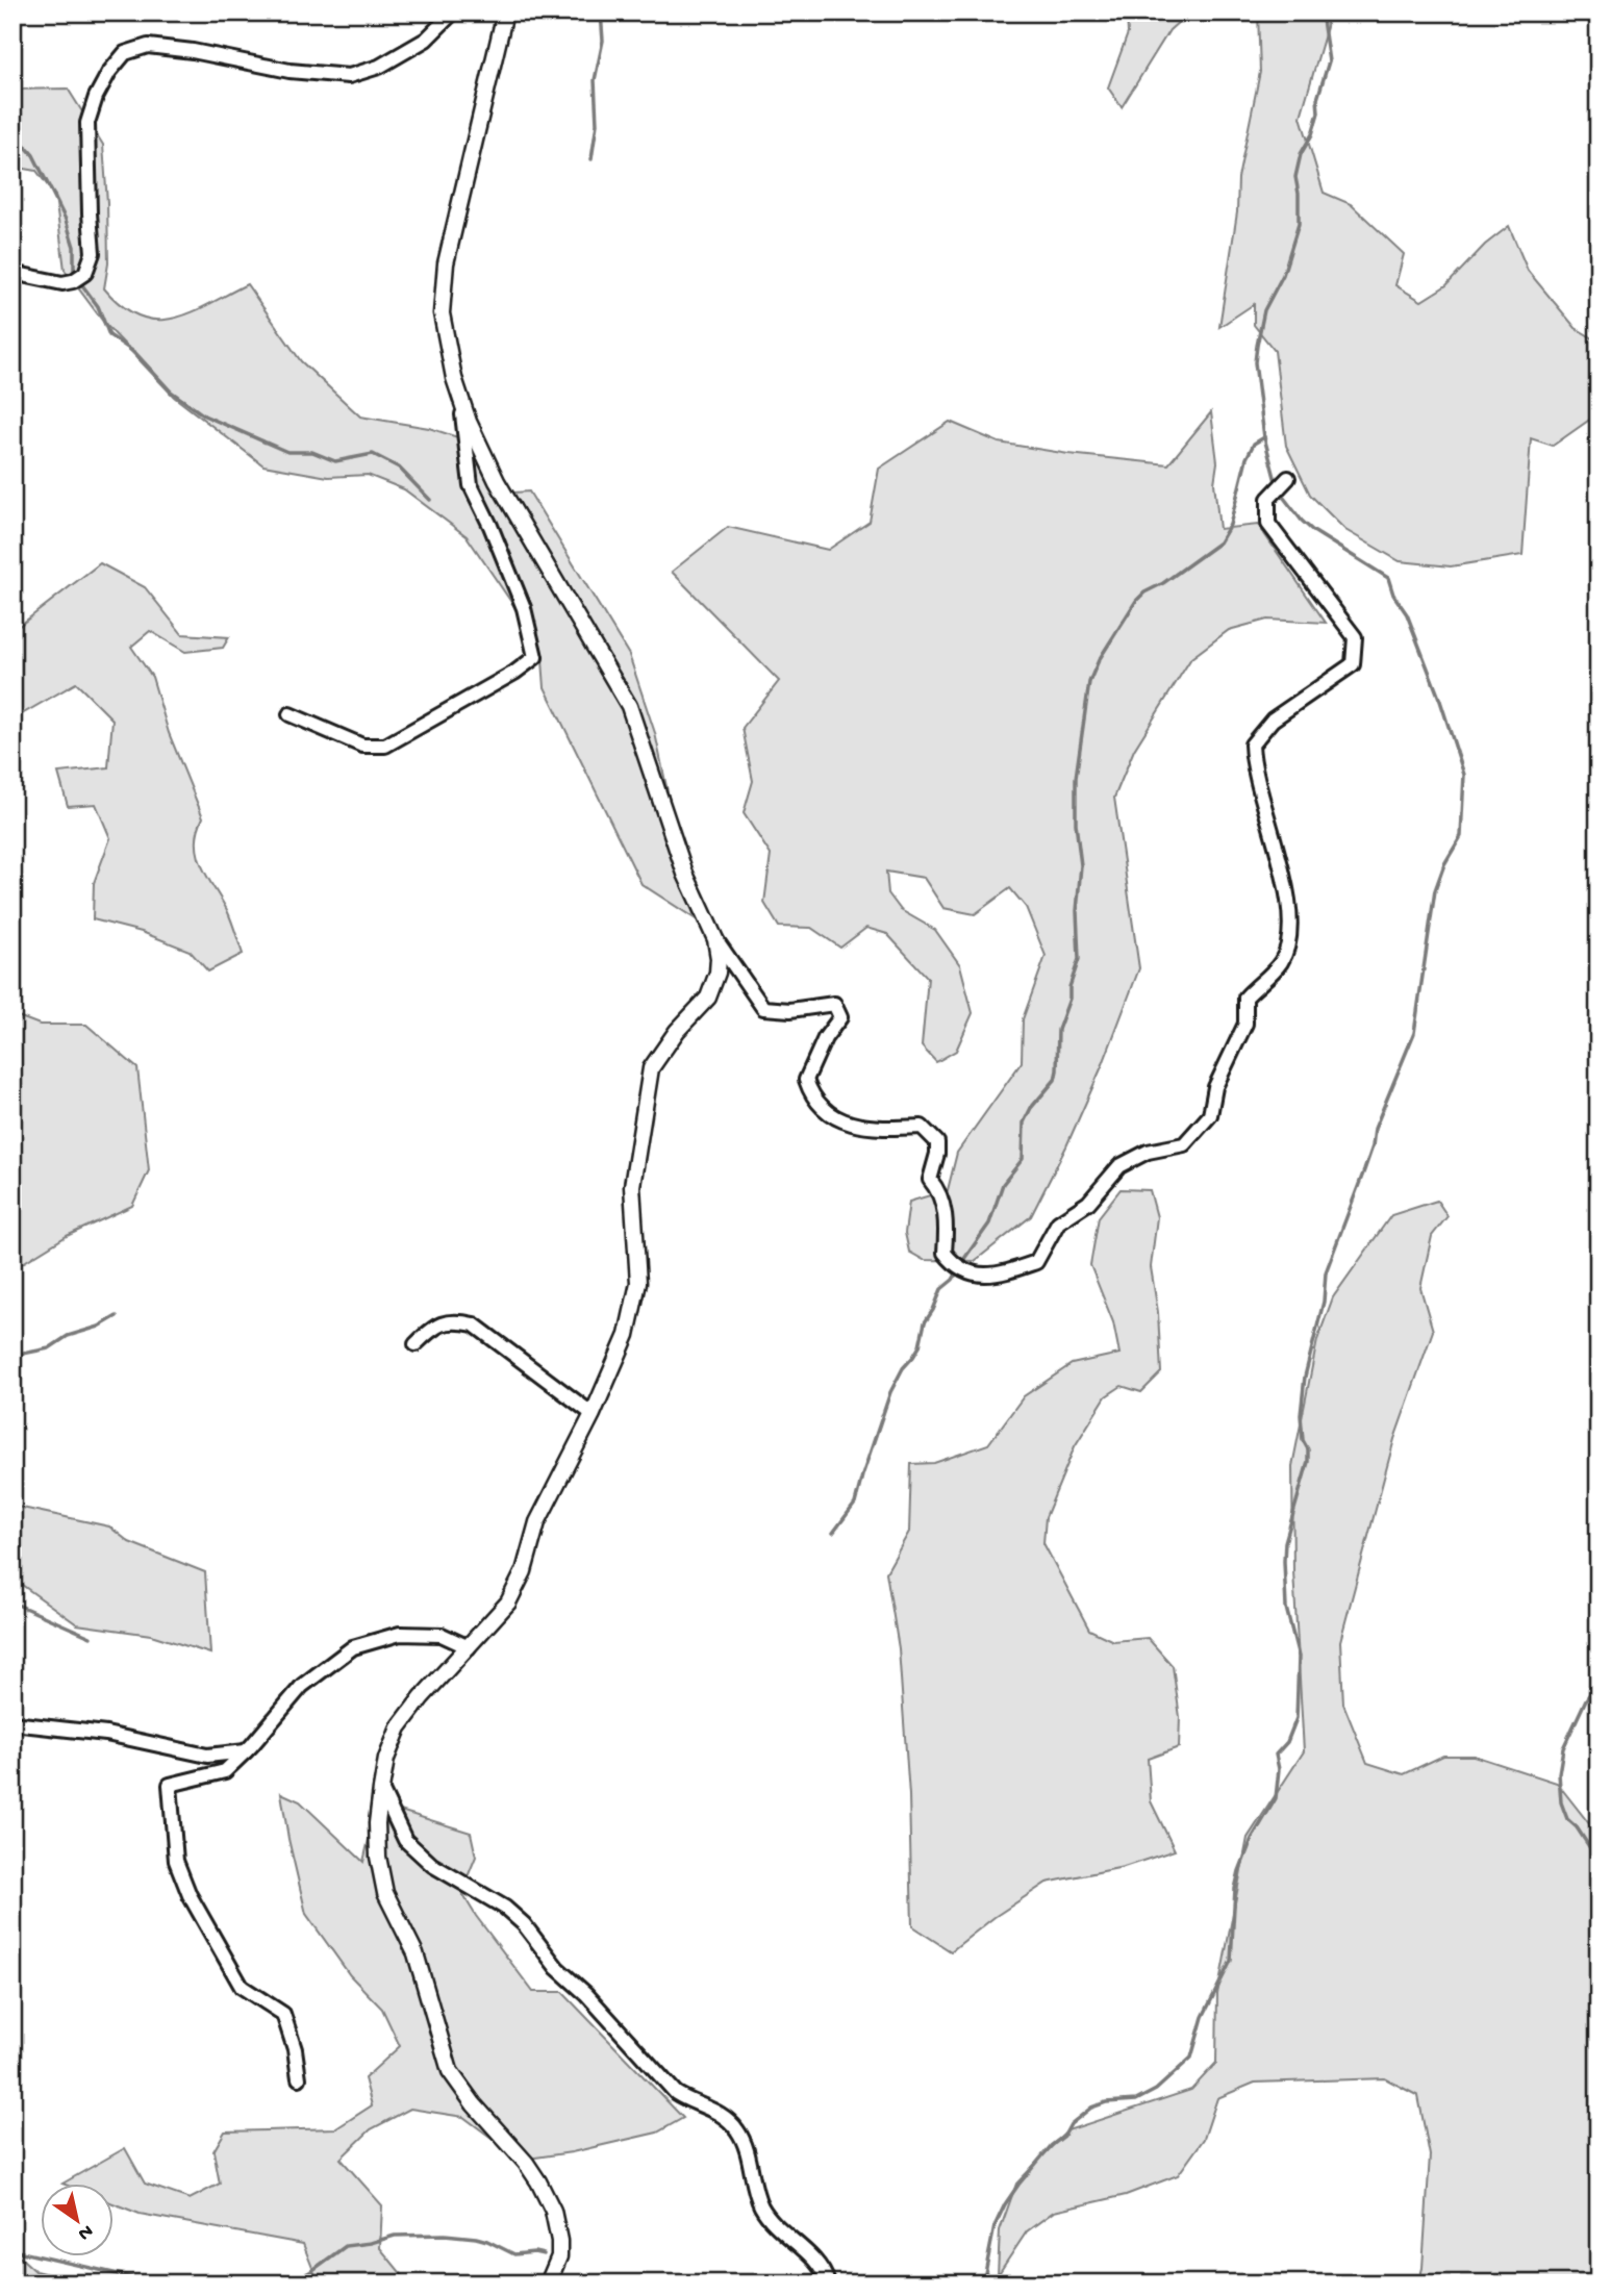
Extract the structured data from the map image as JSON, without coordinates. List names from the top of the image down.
{
  "north": "bottom right"
}
